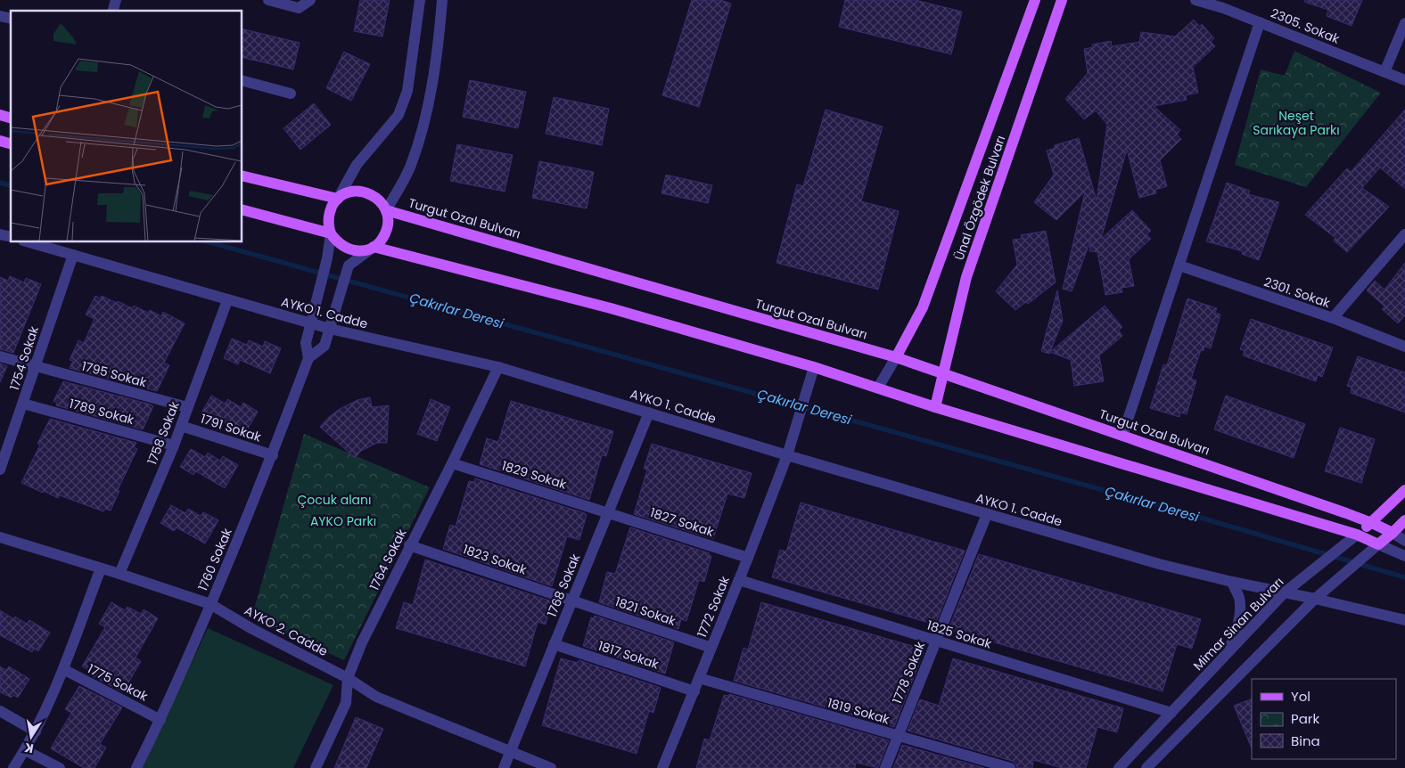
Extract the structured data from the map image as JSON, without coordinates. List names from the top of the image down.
{
  "streets": {
    "main road": ["Ünal Özgödek Bulvarı", "Turgut Ozal Bulvarı", "Mimar Sinan Bulvarı"],
    "street": [
      "2305. Sokak",
      "2301. Sokak",
      "AYKO 1. Cadde",
      "1754 Sokak",
      "1795 Sokak",
      "1789 Sokak",
      "1791 Sokak",
      "1758 Sokak",
      "1829 Sokak",
      "1827 Sokak",
      "1760 Sokak",
      "1764 Sokak",
      "1823 Sokak",
      "1768 Sokak",
      "1772 Sokak",
      "1821 Sokak",
      "AYKO 2. Cadde",
      "1825 Sokak",
      "1817 Sokak",
      "1778 Sokak",
      "1775 Sokak",
      "1819 Sokak"
    ]
  },
  "crossings": [
    ["Ünal Özgödek Bulvarı", "Turgut Ozal Bulvarı"],
    ["Turgut Ozal Bulvarı", "Mimar Sinan Bulvarı"],
    ["AYKO 1. Cadde", "1754 Sokak"],
    ["AYKO 1. Cadde", "1758 Sokak"],
    ["AYKO 1. Cadde", "1764 Sokak"],
    ["AYKO 1. Cadde", "1768 Sokak"],
    ["AYKO 1. Cadde", "1772 Sokak"],
    ["AYKO 1. Cadde", "Mimar Sinan Bulvarı"],
    ["AYKO 1. Cadde", "1778 Sokak"],
    ["1754 Sokak", "1795 Sokak"],
    ["1754 Sokak", "1789 Sokak"],
    ["1795 Sokak", "1758 Sokak"],
    ["1789 Sokak", "1758 Sokak"],
    ["1791 Sokak", "1758 Sokak"],
    ["1791 Sokak", "1760 Sokak"],
    ["1758 Sokak", "AYKO 2. Cadde"],
    ["1829 Sokak", "1827 Sokak"],
    ["1829 Sokak", "1764 Sokak"],
    ["1829 Sokak", "1768 Sokak"],
    ["1827 Sokak", "1768 Sokak"],
    ["1827 Sokak", "1772 Sokak"],
    ["1760 Sokak", "AYKO 2. Cadde"],
    ["1760 Sokak", "1775 Sokak"],
    ["1764 Sokak", "1823 Sokak"],
    ["1764 Sokak", "AYKO 2. Cadde"],
    ["1823 Sokak", "1768 Sokak"],
    ["1823 Sokak", "1821 Sokak"],
    ["1768 Sokak", "1821 Sokak"],
    ["1768 Sokak", "AYKO 2. Cadde"],
    ["1768 Sokak", "1817 Sokak"],
    ["1772 Sokak", "1821 Sokak"],
    ["1772 Sokak", "1825 Sokak"],
    ["1772 Sokak", "1817 Sokak"],
    ["1772 Sokak", "1819 Sokak"],
    ["Mimar Sinan Bulvarı", "1825 Sokak"],
    ["1825 Sokak", "1778 Sokak"],
    ["1778 Sokak", "1819 Sokak"]
  ],
  "water": ["Çakırlar Deresi"],
  "parks": ["Neşet Sarıkaya Parkı", "Çocuk alanı", "AYKO Parkı"],
  "legend": ["Yol", "Park", "Bina"],
  "north": "bottom"
}
